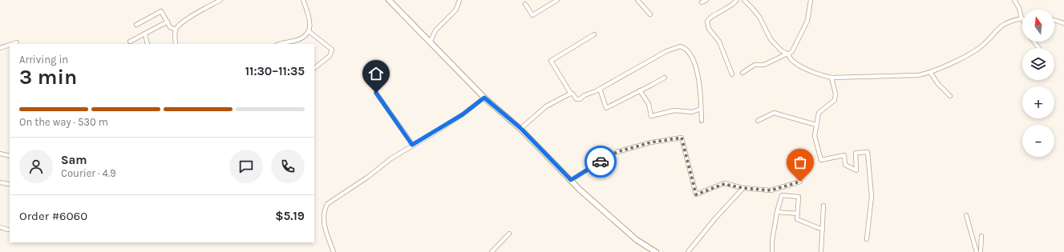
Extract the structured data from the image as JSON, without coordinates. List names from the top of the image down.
{
  "north": "top",
  "page": {
    "map_buttons": ["+", "−"],
    "heading": ["3 min", "Arriving in", "11:30–11:35"],
    "panel": [
      "Sam",
      "Courier · 4.9",
      "Order #6060",
      "$5.19"
    ],
    "bar": "On the way · 530 m"
  }
}
